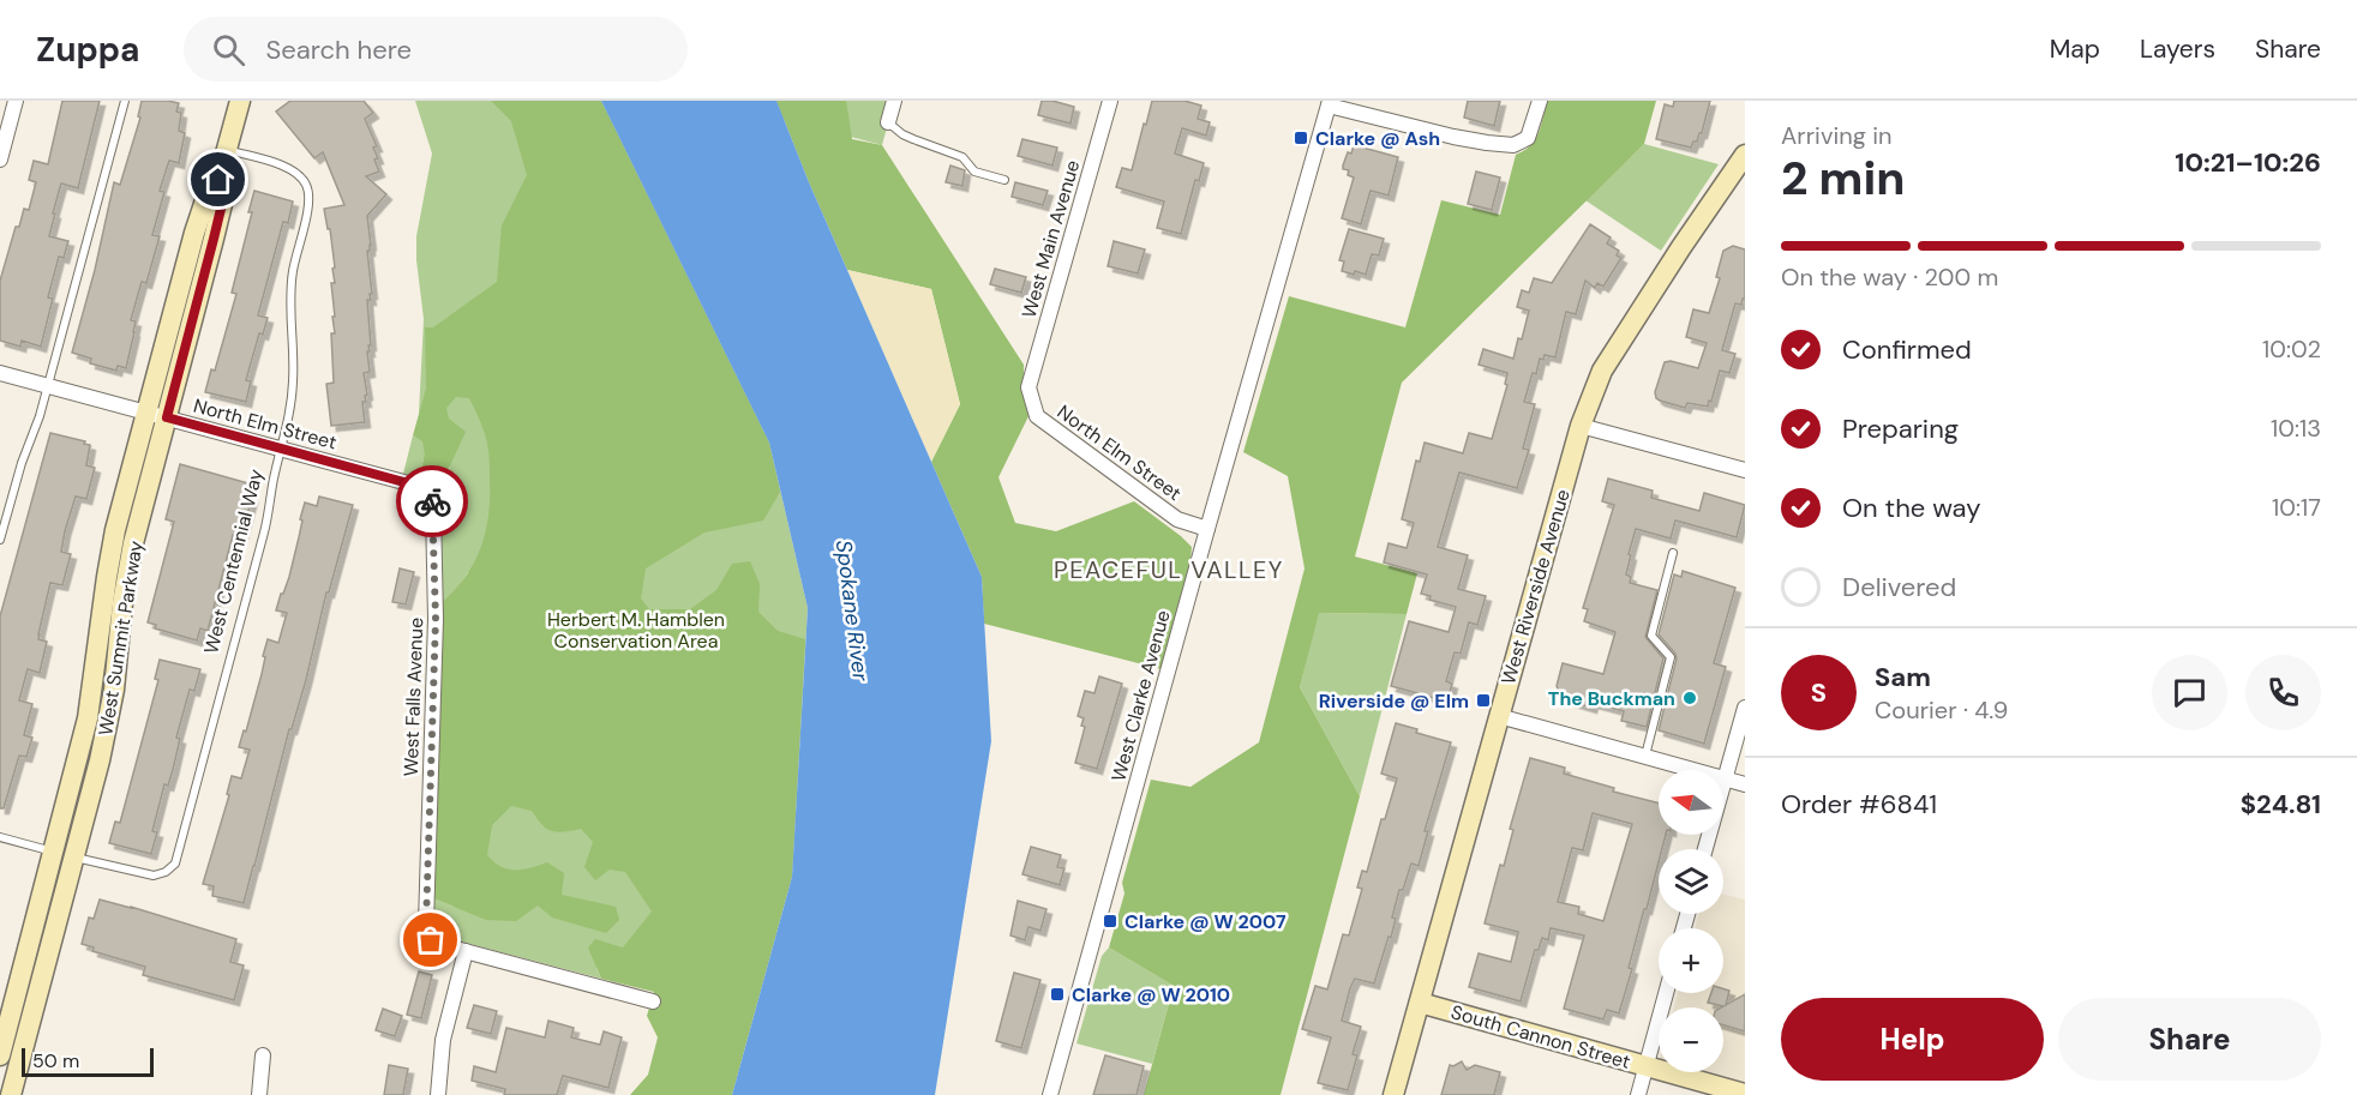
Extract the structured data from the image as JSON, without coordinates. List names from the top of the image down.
{
  "streets": {
    "street": [
      "West Main Avenue",
      "North Elm Street",
      "West Centennial Way",
      "West Riverside Avenue",
      "West Summit Parkway",
      "West Clarke Avenue",
      "West Falls Avenue",
      "South Cannon Street"
    ]
  },
  "crossings": [
    ["West Main Avenue", "North Elm Street"],
    ["North Elm Street", "West Centennial Way"],
    ["North Elm Street", "West Summit Parkway"],
    ["North Elm Street", "West Clarke Avenue"],
    ["North Elm Street", "West Falls Avenue"],
    ["West Centennial Way", "West Summit Parkway"],
    ["West Riverside Avenue", "South Cannon Street"]
  ],
  "districts": ["PEACEFUL VALLEY"],
  "water": ["Spokane River"],
  "parks": ["Herbert M. Hamblen Conservation Area"],
  "places": {
    "transit": [
      "Clarke @ Ash",
      "Riverside @ Elm",
      "Clarke @ W 2007",
      "Clarke @ W 2010"
    ],
    "other": ["The Buckman"]
  },
  "scale_bar": "50 m",
  "north": "left",
  "page": {
    "header": "Zuppa",
    "search": "Search here",
    "nav": ["Map", "Layers", "Share"],
    "heading": ["2 min", "Arriving in", "10:21–10:26"],
    "panel": [
      "Sam",
      "Courier · 4.9",
      "Order #6841",
      "$24.81"
    ],
    "bar": "On the way · 200 m",
    "list": [
      ["Confirmed", "10:02"],
      ["Preparing", "10:13"],
      ["On the way", "10:17"],
      "Delivered"
    ],
    "round": "S",
    "map_buttons": ["+", "−"],
    "buttons": ["Help", "Share"],
    "scale": "50 m"
  }
}
